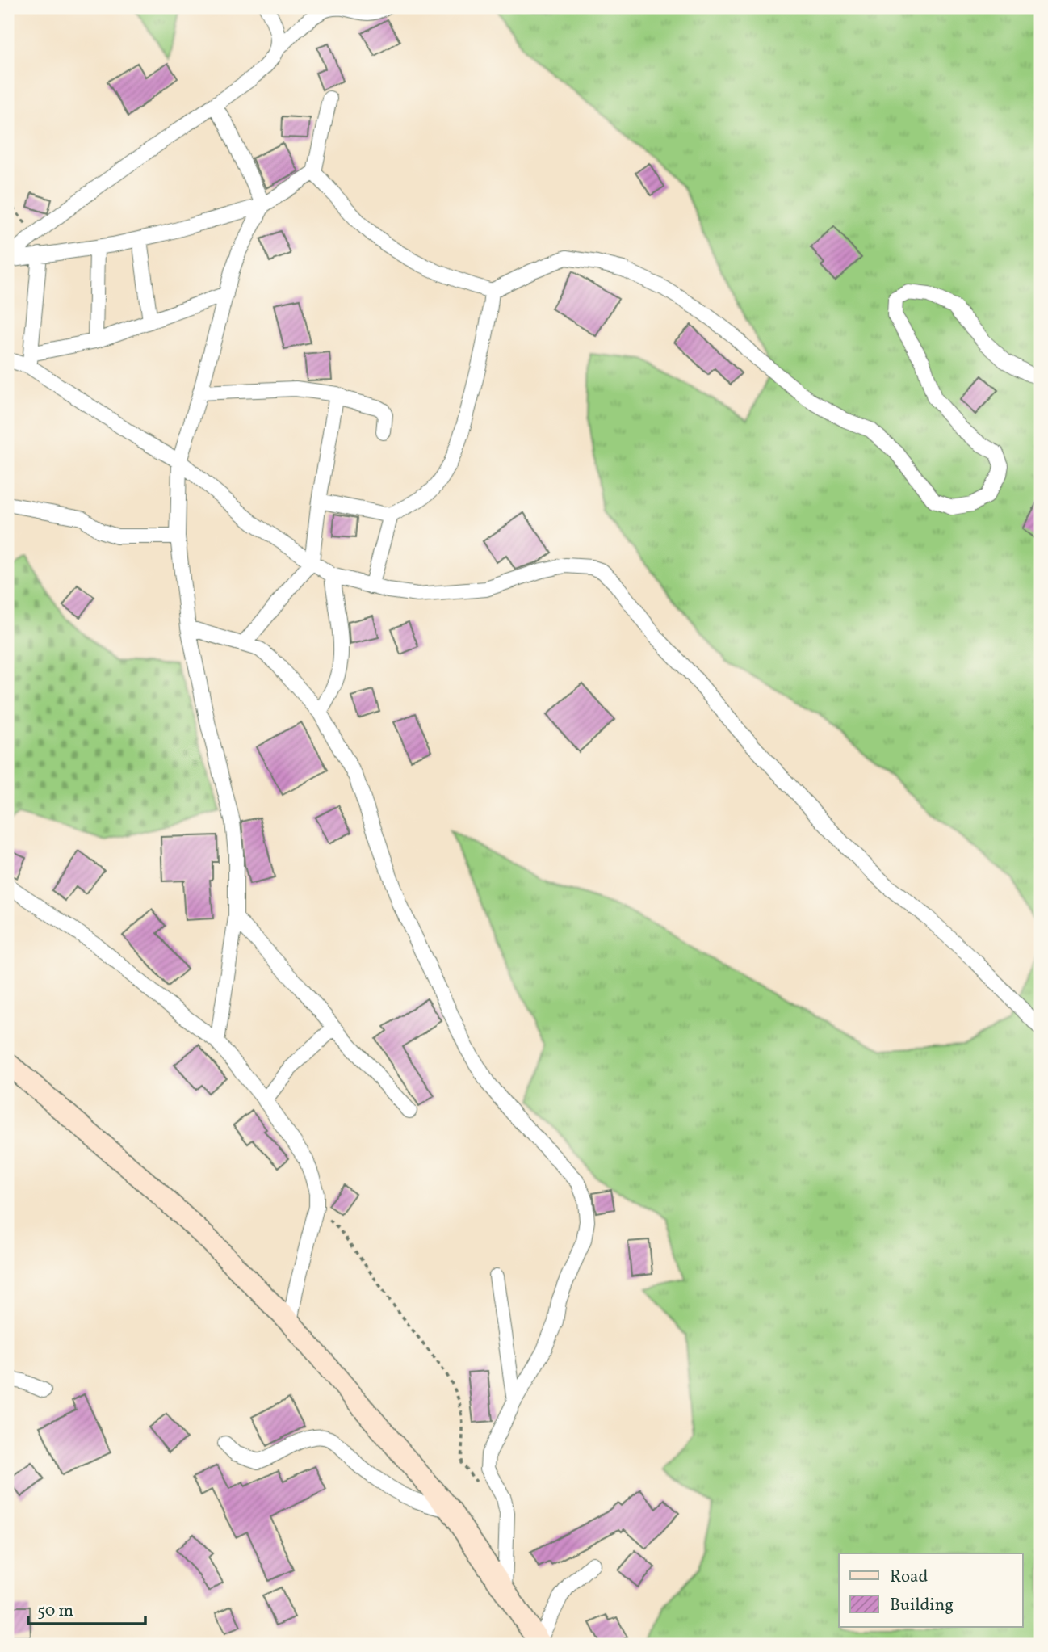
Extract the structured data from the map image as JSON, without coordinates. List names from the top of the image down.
{
  "legend": ["Road", "Building"],
  "scale_bar": "50 m"
}
